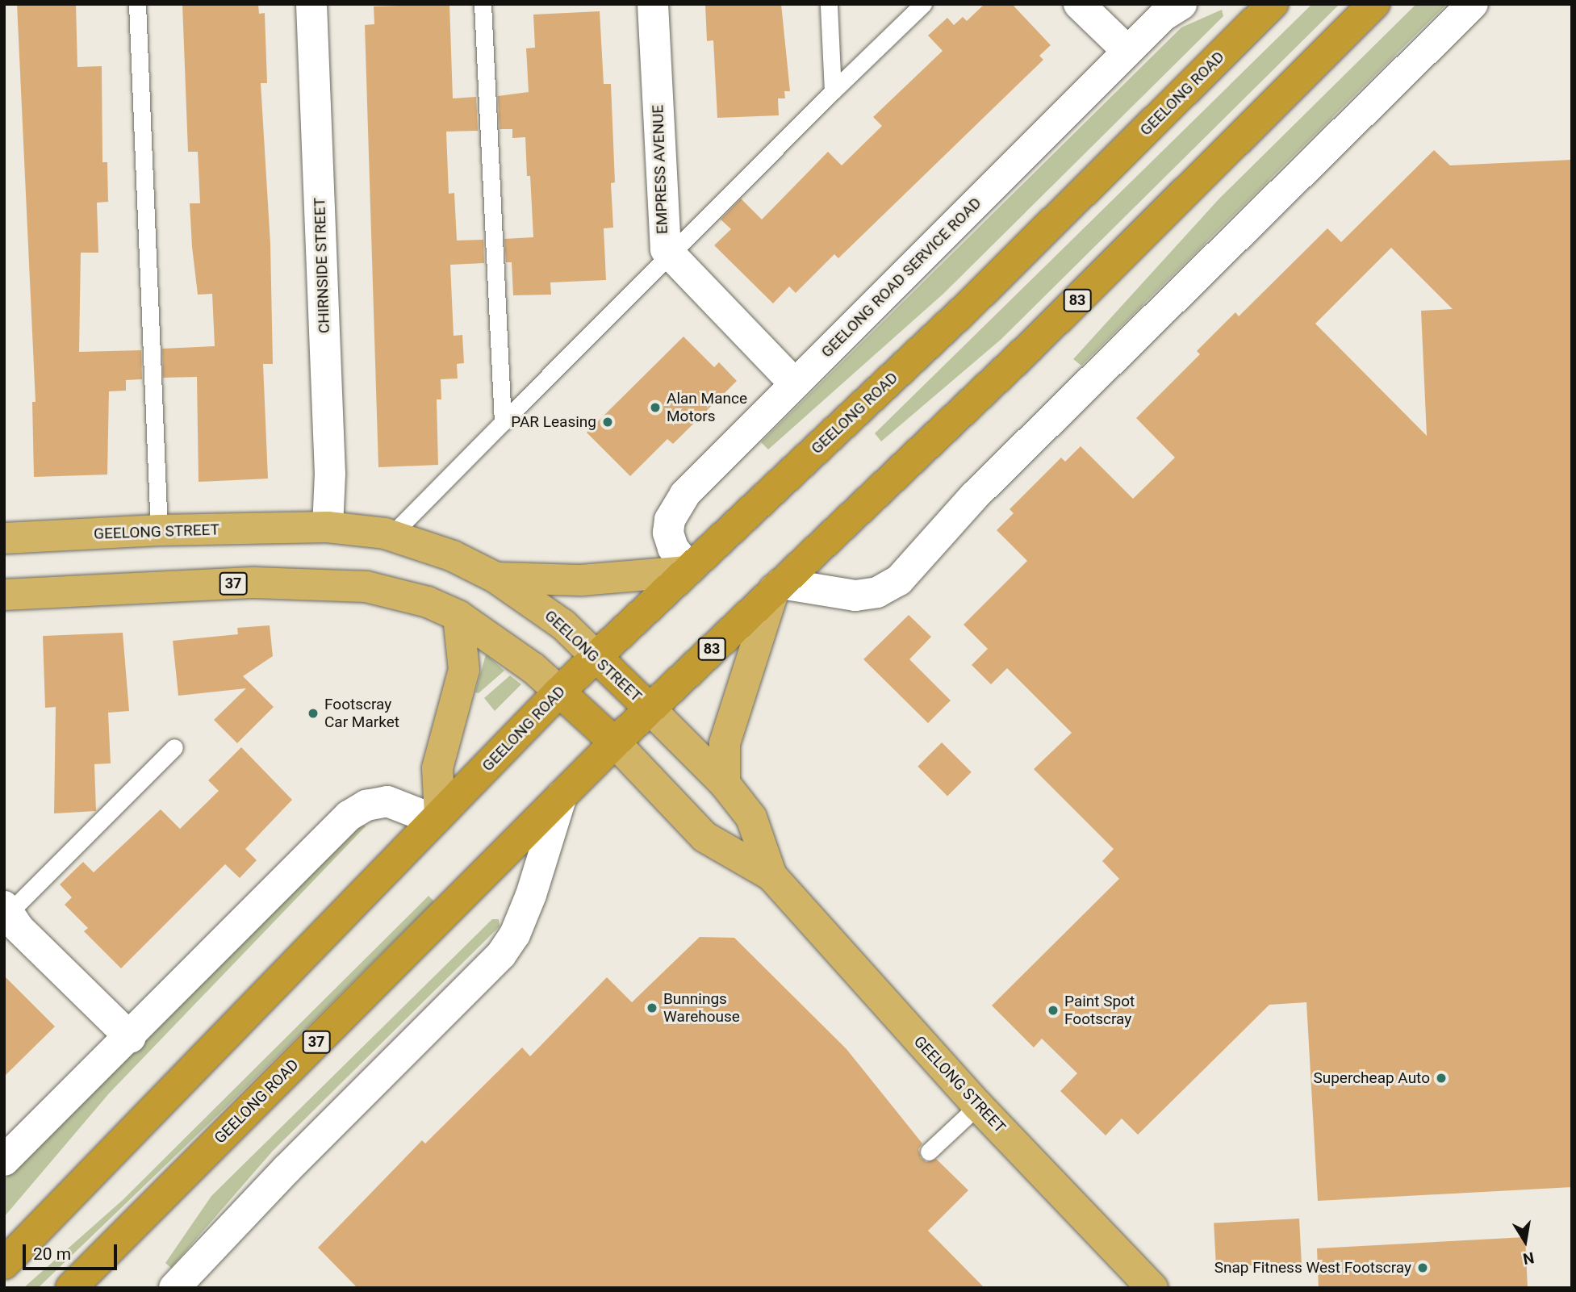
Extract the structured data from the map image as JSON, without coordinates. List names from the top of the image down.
{
  "streets": {
    "highway": [
      "GEELONG ROAD",
      "83",
      "GEELONG STREET",
      "37"
    ],
    "street": ["EMPRESS AVENUE", "CHIRNSIDE STREET", "GEELONG ROAD SERVICE ROAD"]
  },
  "crossings": [
    ["GEELONG ROAD", "GEELONG ROAD SERVICE ROAD"],
    ["GEELONG ROAD", "GEELONG STREET"],
    ["EMPRESS AVENUE", "GEELONG ROAD SERVICE ROAD"],
    ["CHIRNSIDE STREET", "GEELONG STREET"]
  ],
  "places": [
    "Alan Mance Motors",
    "PAR Leasing",
    "Footscray Car Market",
    "Bunnings Warehouse",
    "Paint Spot Footscray",
    "Supercheap Auto",
    "Snap Fitness West Footscray"
  ],
  "scale_bar": "20 m",
  "north": "bottom"
}
